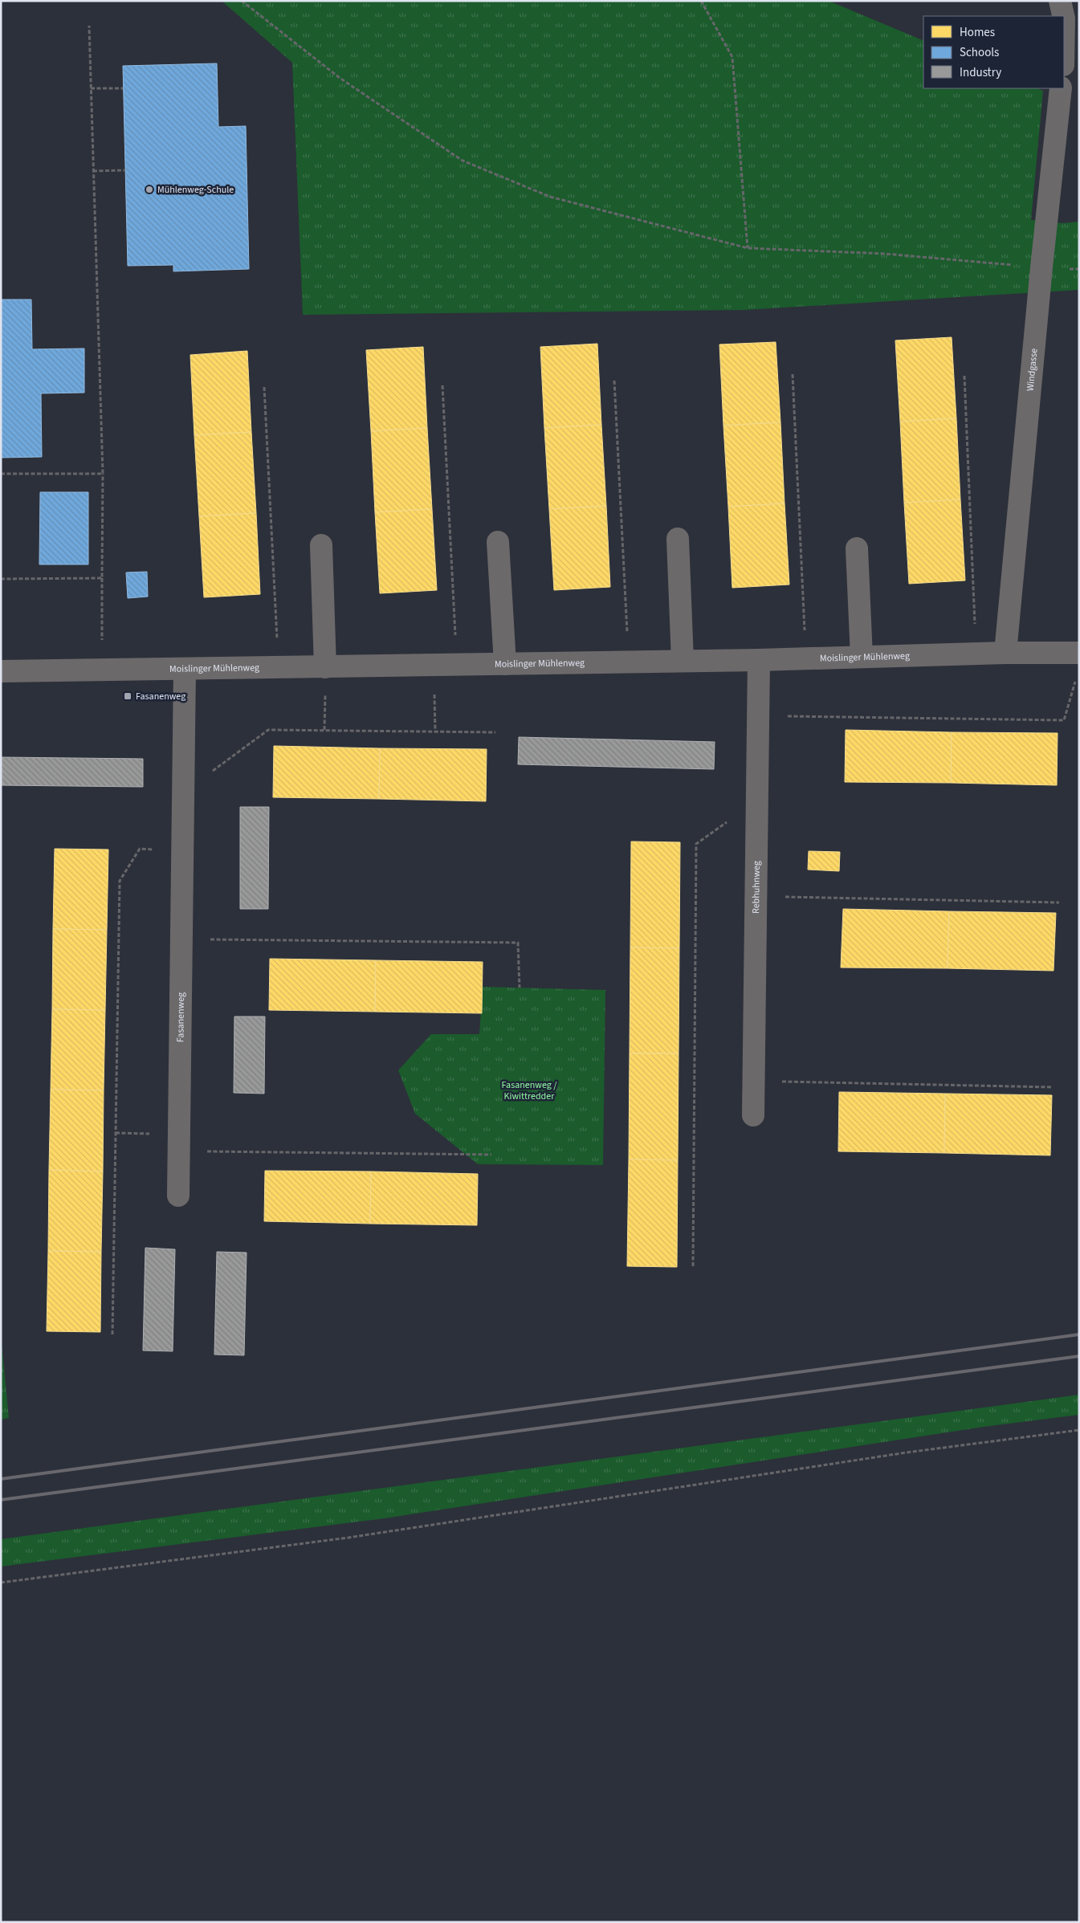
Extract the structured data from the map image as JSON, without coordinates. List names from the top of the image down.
{
  "streets": {
    "street": [
      "Windgasse",
      "Moislinger Mühlenweg",
      "Rebhuhnweg",
      "Fasanenweg"
    ]
  },
  "crossings": [
    ["Windgasse", "Moislinger Mühlenweg"],
    ["Moislinger Mühlenweg", "Rebhuhnweg"],
    ["Moislinger Mühlenweg", "Fasanenweg"]
  ],
  "parks": ["Fasanenweg / Kiwittredder"],
  "places": {
    "other": ["Mühlenweg-Schule"],
    "transit": ["Fasanenweg"]
  },
  "legend": ["Homes", "Schools", "Industry"]
}
